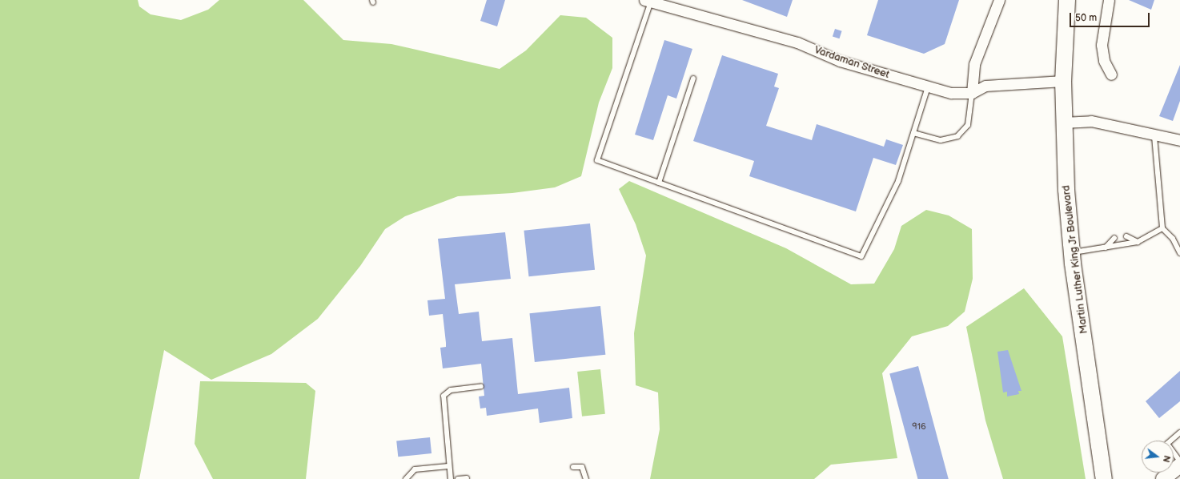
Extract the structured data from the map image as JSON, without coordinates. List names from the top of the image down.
{
  "streets": {
    "main road": ["Martin Luther King Jr Boulevard"],
    "street": ["Vardaman Street"]
  },
  "crossings": [
    ["Vardaman Street", "Martin Luther King Jr Boulevard"]
  ],
  "house_numbers": ["916"],
  "scale_bar": "50 m",
  "north": "right"
}
